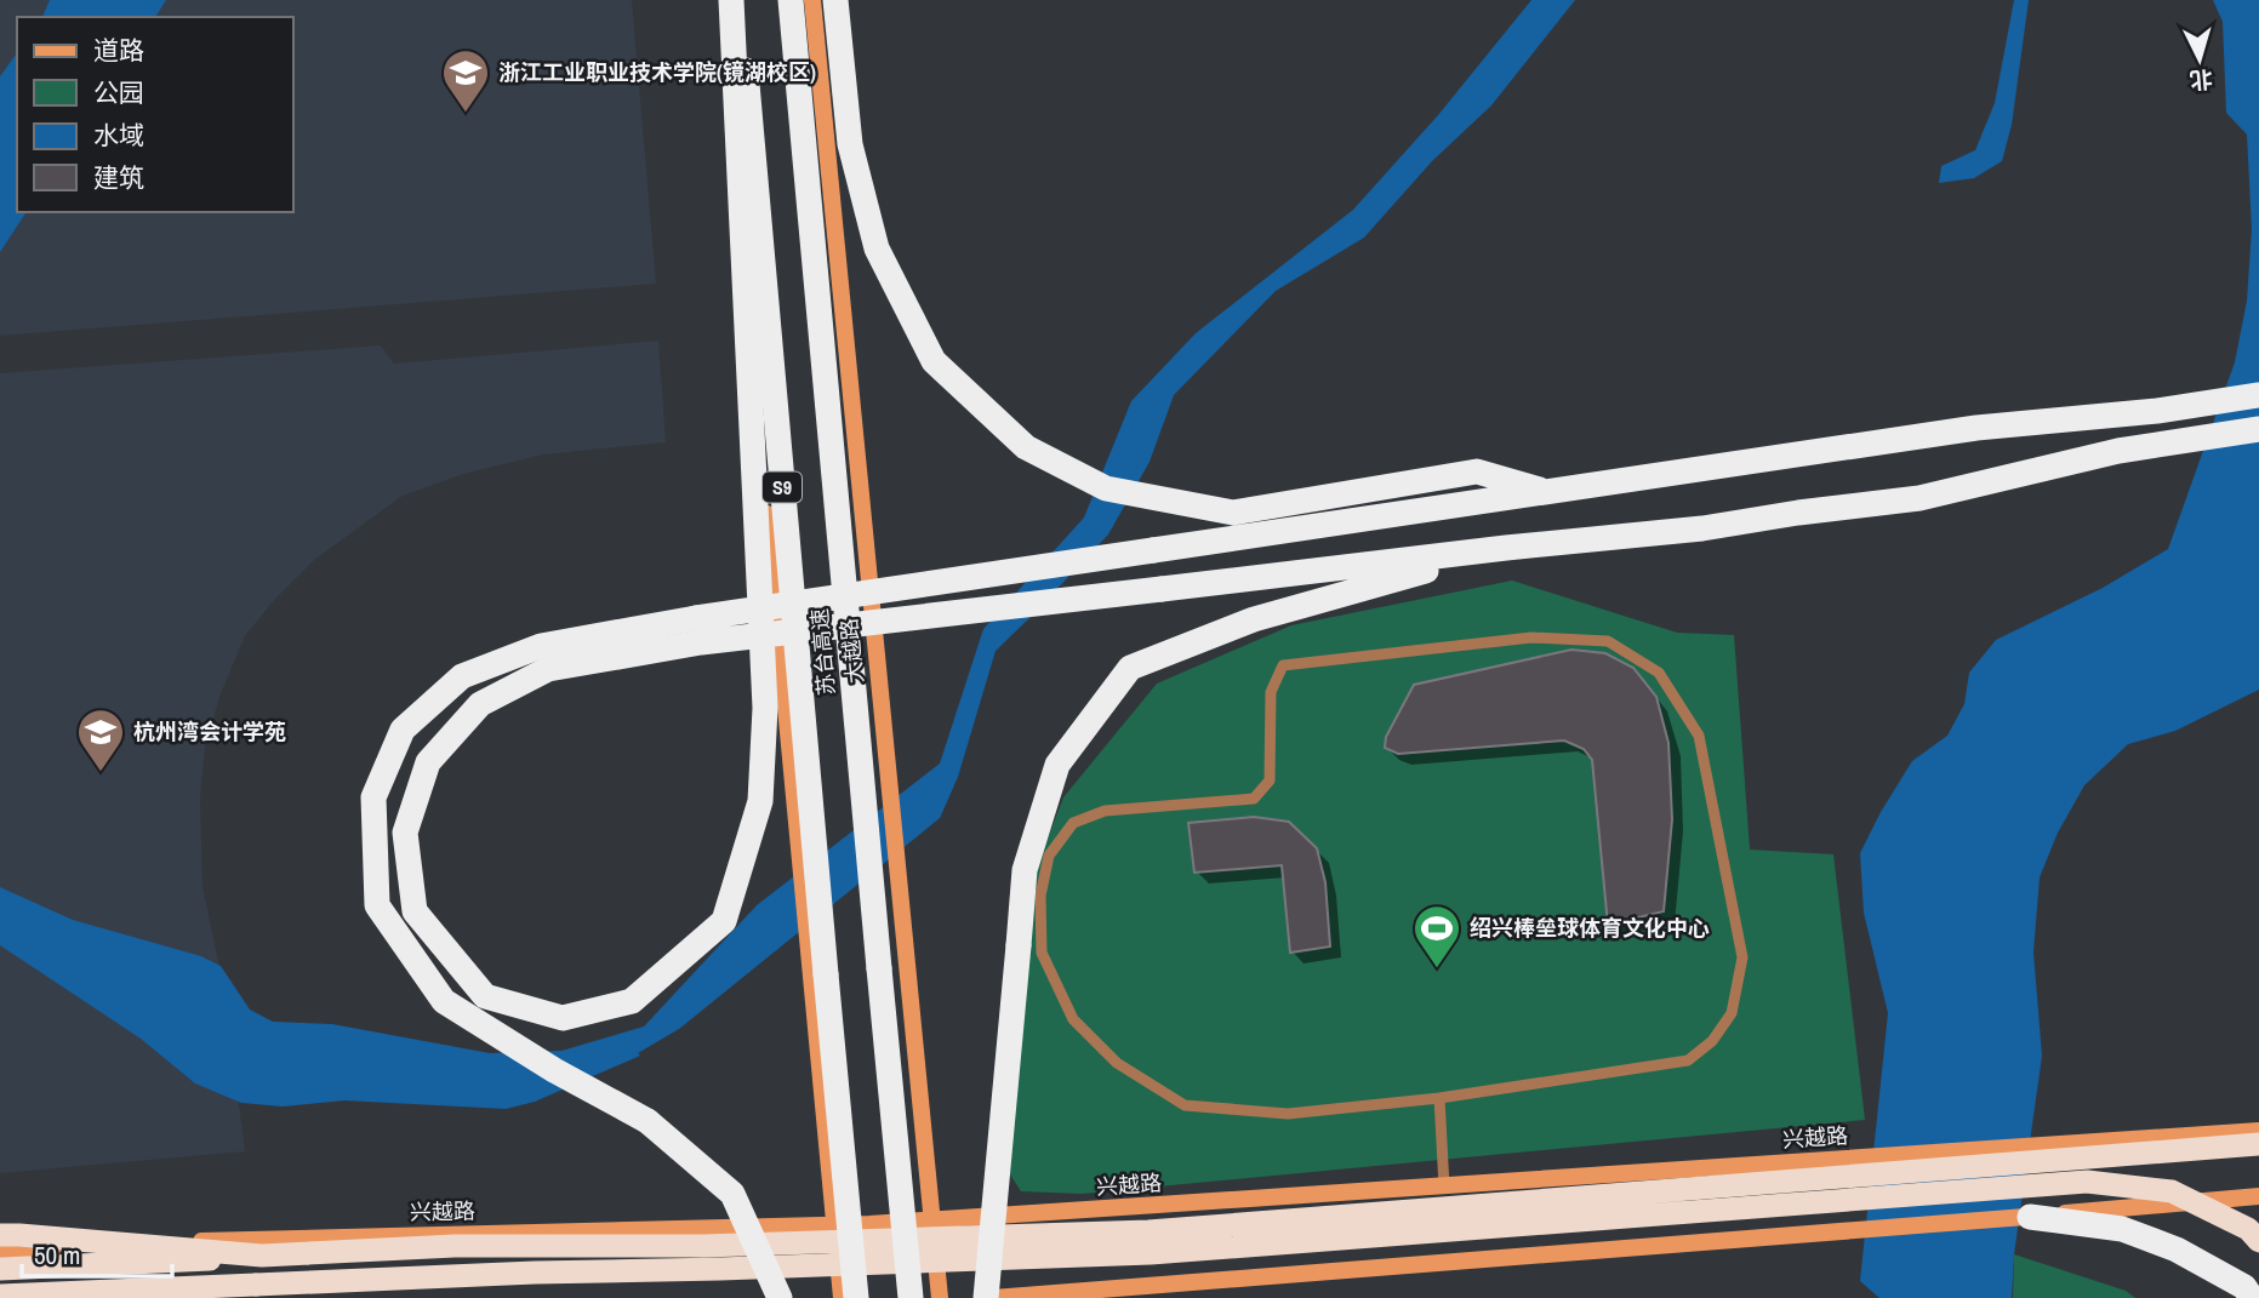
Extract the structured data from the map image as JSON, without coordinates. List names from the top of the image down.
{
  "streets": {
    "highway": ["S9", "苏台高速"],
    "main road": ["大越路", "兴越路"]
  },
  "crossings": [
    ["大越路", "兴越路"]
  ],
  "places": {
    "school or university": ["浙江工业职业技术学院(镜湖校区)", "杭州湾会计学苑"],
    "sports": ["绍兴棒垒球体育文化中心"]
  },
  "legend": [
    "道路",
    "公园",
    "水域",
    "建筑"
  ],
  "scale_bar": "50 m",
  "north": "bottom"
}
